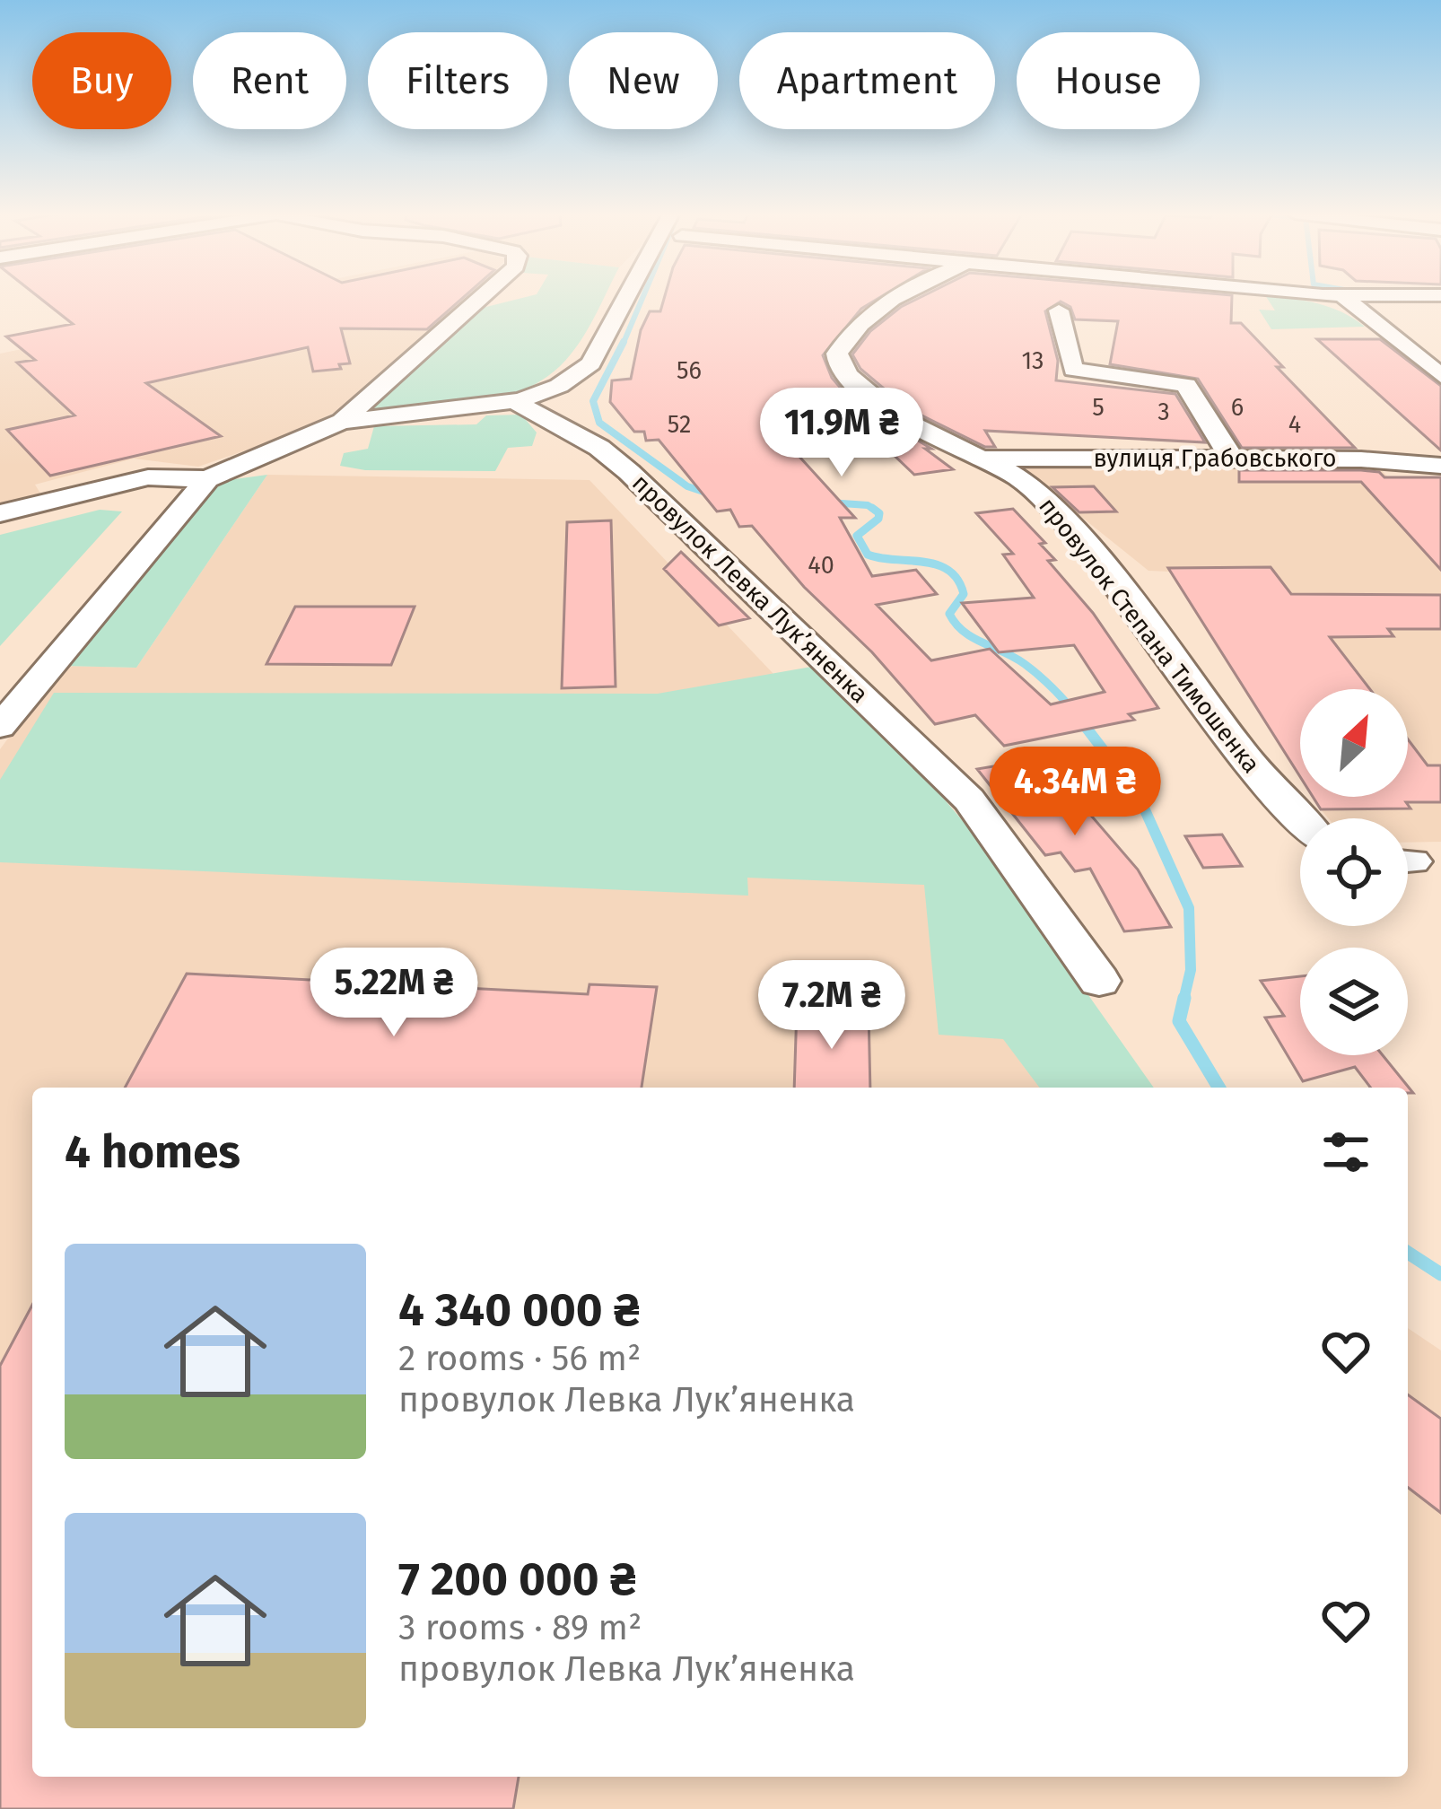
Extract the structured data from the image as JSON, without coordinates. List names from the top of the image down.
{
  "streets": {
    "street": ["вулиця Грабовського", "провулок Левка Лукʼяненка", "провулок Степана Тимошенка"]
  },
  "crossings": [
    ["вулиця Грабовського", "провулок Степана Тимошенка"]
  ],
  "house_numbers": [
    "13",
    "56",
    "5",
    "6",
    "3",
    "52",
    "4",
    "40"
  ],
  "north": "top right",
  "page": {
    "chip": [
      "Buy",
      "Rent",
      "Filters",
      "New",
      "Apartment",
      "House"
    ],
    "price": [
      "11.9M ₴",
      "4.34M ₴",
      "5.22M ₴",
      "7.2M ₴"
    ],
    "heading": "4 homes",
    "list": [
      {
        "name": "4 340 000 ₴",
        "note": "2 rooms · 56 m² · провулок Левка Лукʼяненка"
      },
      {
        "name": "7 200 000 ₴",
        "note": "3 rooms · 89 m² · провулок Левка Лукʼяненка"
      }
    ]
  }
}
